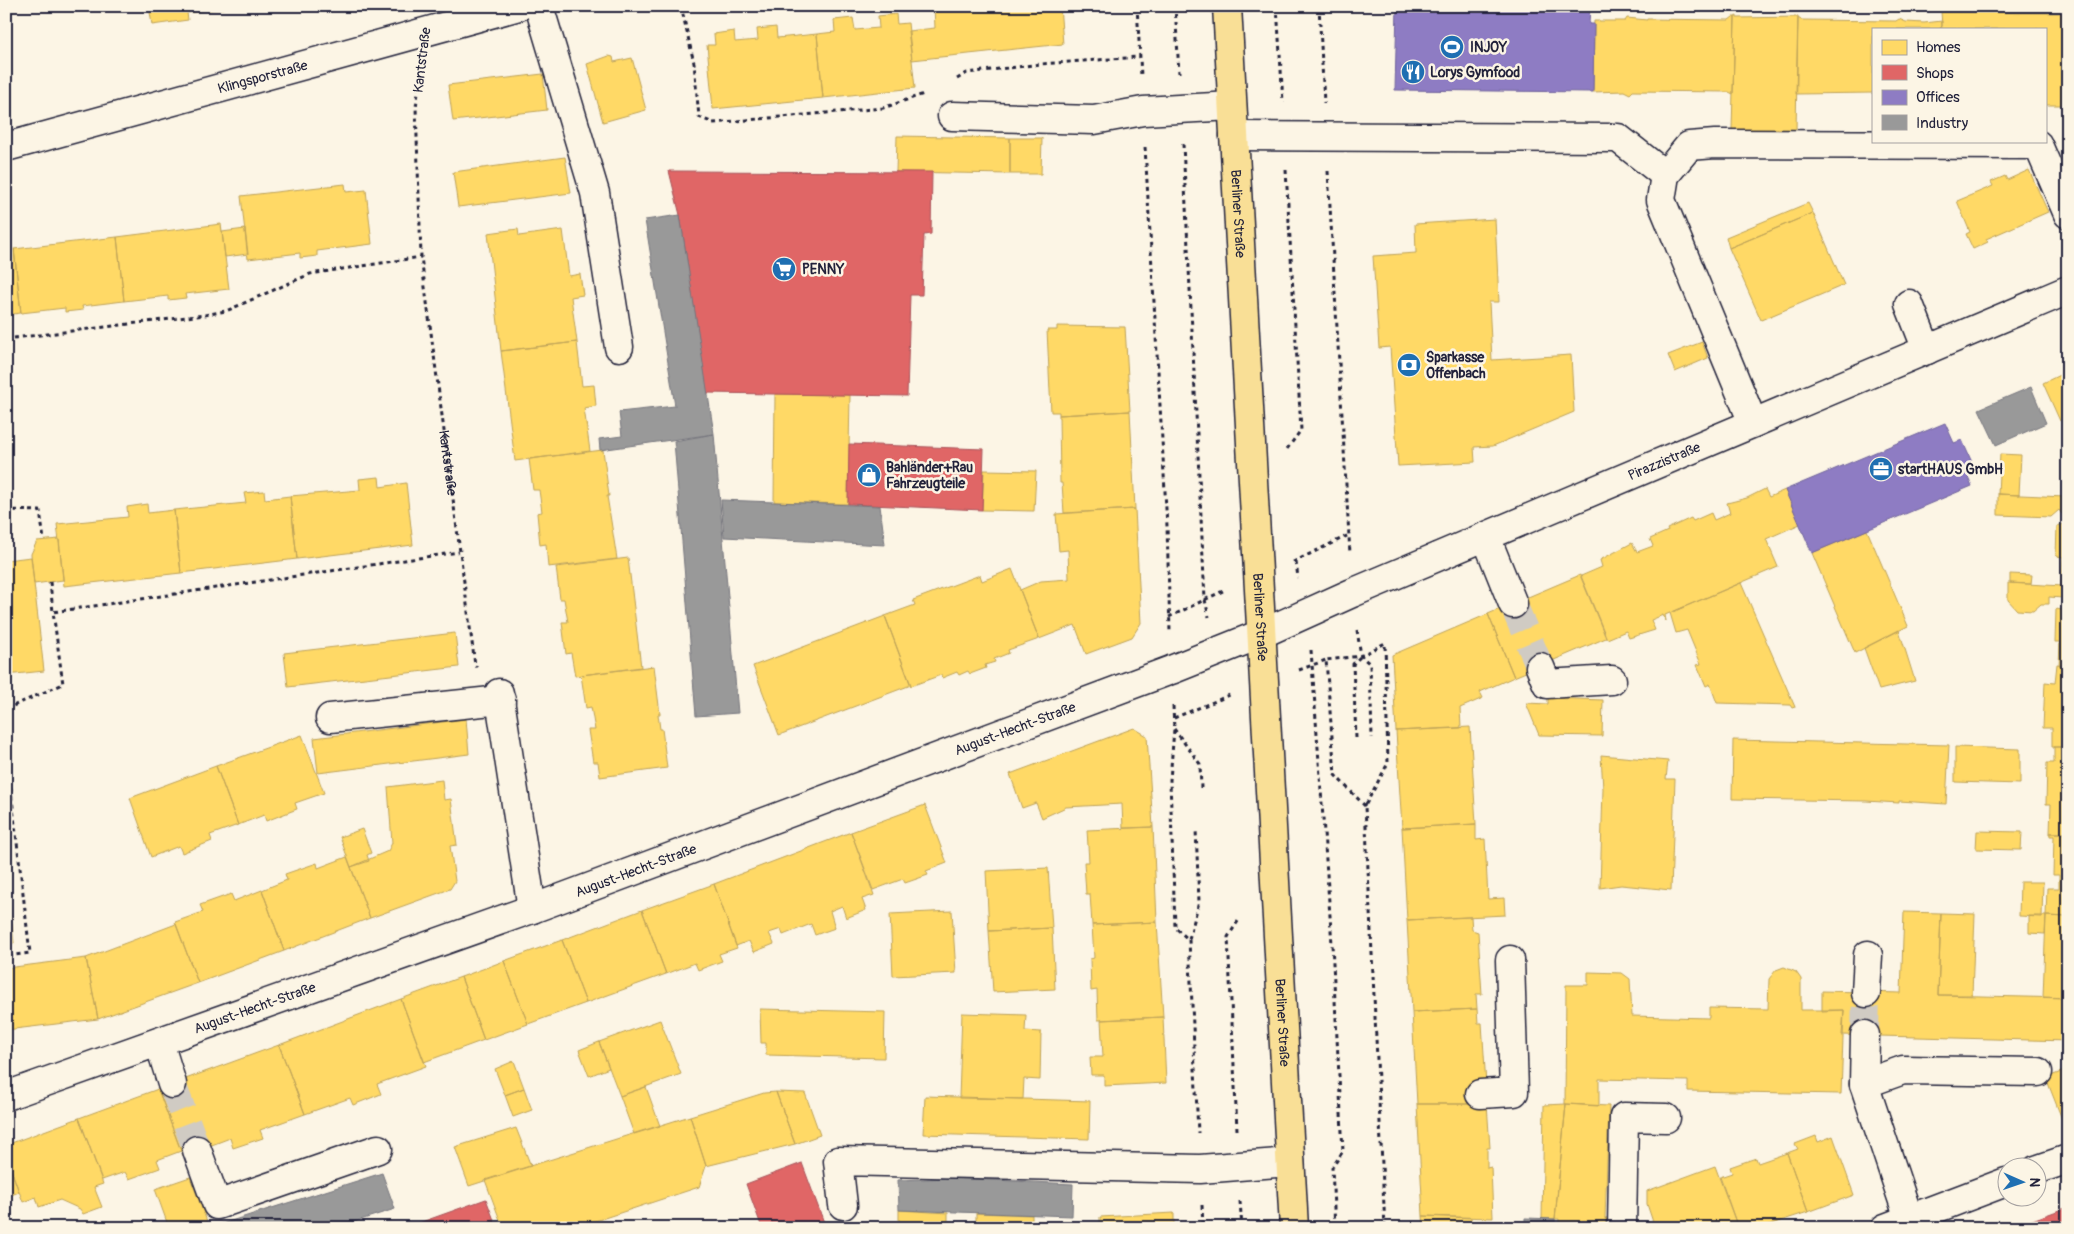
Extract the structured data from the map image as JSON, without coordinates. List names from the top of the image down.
{
  "streets": {
    "main road": ["Berliner Straße"],
    "street": ["Klingsporstraße", "Pirazzistraße", "August-Hecht-Straße"],
    "path": ["Kantstraße"]
  },
  "crossings": [
    ["Kantstraße", "Klingsporstraße"],
    ["Berliner Straße", "Pirazzistraße"],
    ["Berliner Straße", "August-Hecht-Straße"],
    ["Pirazzistraße", "August-Hecht-Straße"]
  ],
  "places": {
    "sports": ["INJOY"],
    "restaurant": ["Lorys Gymfood"],
    "supermarket": ["PENNY"],
    "bank": ["Sparkasse Offenbach"],
    "office": ["startHAUS GmbH"],
    "shop": ["Bahländer+Rau Fahrzeugteile"]
  },
  "legend": [
    "Homes",
    "Shops",
    "Offices",
    "Industry"
  ],
  "north": "right"
}
